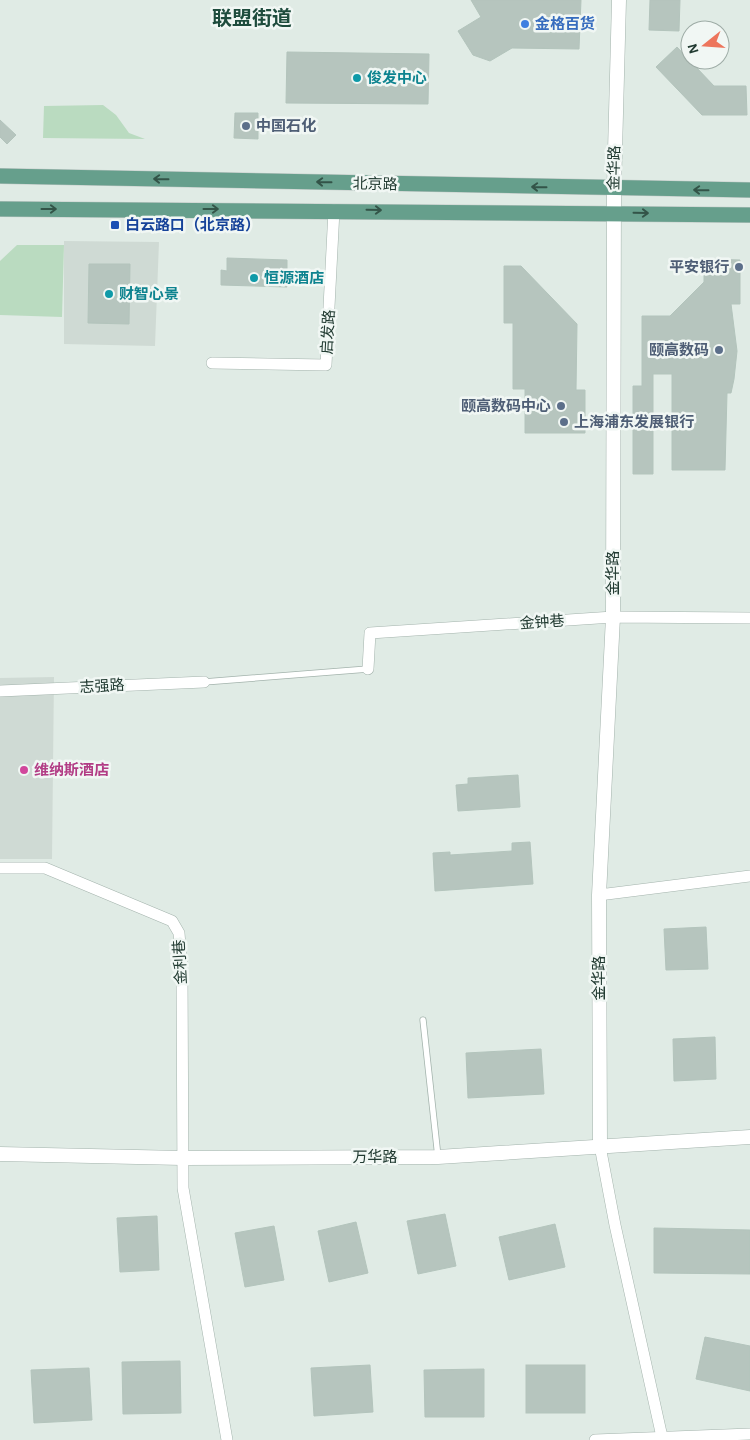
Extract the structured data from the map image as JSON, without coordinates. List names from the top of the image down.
{
  "streets": {
    "main road": ["北京路"],
    "street": [
      "金华路",
      "启发路",
      "金钟巷",
      "志强路",
      "金利巷",
      "万华路"
    ]
  },
  "crossings": [
    ["金华路", "北京路"],
    ["金华路", "金钟巷"],
    ["金华路", "万华路"],
    ["北京路", "启发路"],
    ["金利巷", "万华路"]
  ],
  "districts": ["联盟街道"],
  "places": {
    "other": [
      "金格百货",
      "俊发中心",
      "中国石化",
      "平安银行",
      "恒源酒店",
      "财智心景",
      "颐高数码",
      "颐高数码中心",
      "上海浦东发展银行",
      "维纳斯酒店"
    ],
    "transit": ["白云路口（北京路）"]
  },
  "north": "left"
}
